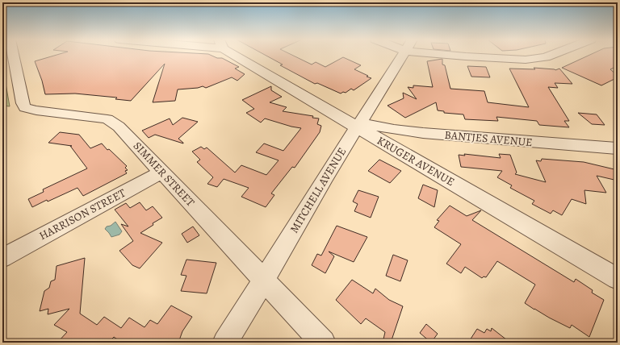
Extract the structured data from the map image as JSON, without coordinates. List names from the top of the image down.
{
  "streets": {
    "street": [
      "BANTJES AVENUE",
      "KRUGER AVENUE",
      "SIMMER STREET",
      "MITCHELL AVENUE",
      "HARRISON STREET"
    ]
  },
  "crossings": [
    ["BANTJES AVENUE", "KRUGER AVENUE"],
    ["BANTJES AVENUE", "MITCHELL AVENUE"],
    ["KRUGER AVENUE", "MITCHELL AVENUE"],
    ["SIMMER STREET", "MITCHELL AVENUE"],
    ["SIMMER STREET", "HARRISON STREET"]
  ]
}
